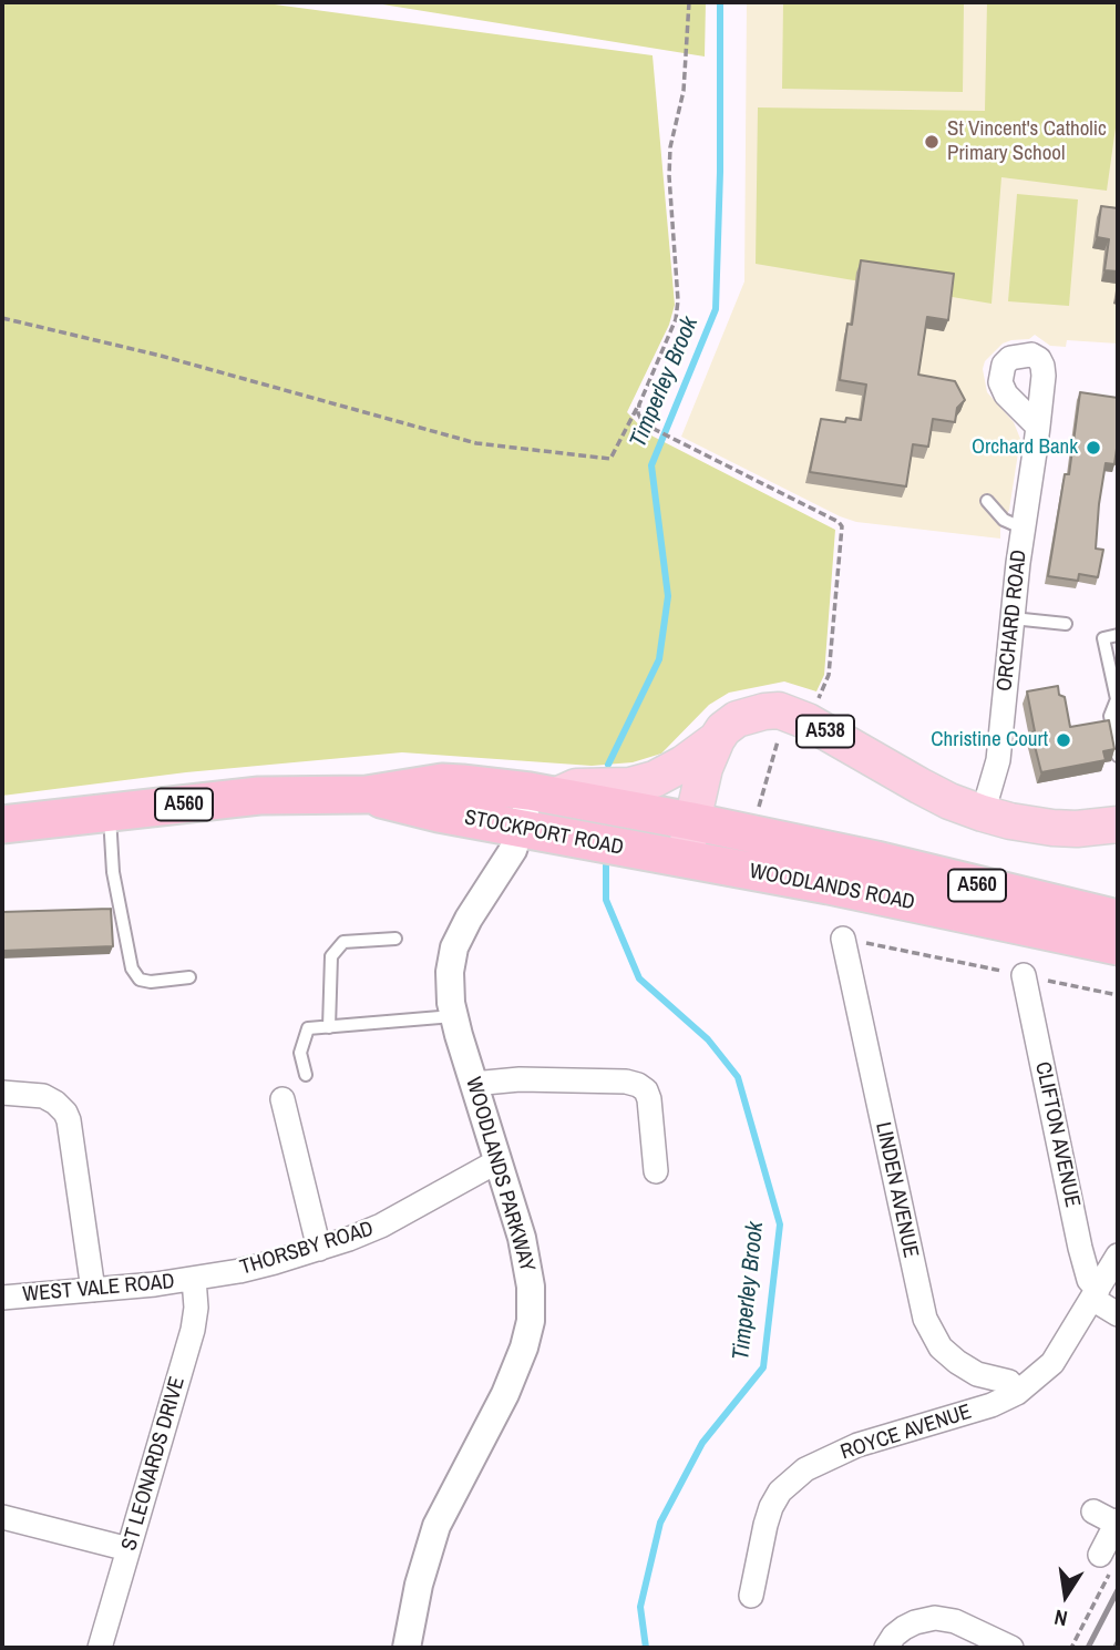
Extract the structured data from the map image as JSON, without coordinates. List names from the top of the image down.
{
  "streets": {
    "highway": ["A560", "STOCKPORT ROAD", "WOODLANDS ROAD"],
    "main road": ["A538"],
    "street": [
      "ORCHARD ROAD",
      "CLIFTON AVENUE",
      "WOODLANDS PARKWAY",
      "LINDEN AVENUE",
      "THORSBY ROAD",
      "WEST VALE ROAD",
      "ROYCE AVENUE",
      "ST LEONARDS DRIVE"
    ]
  },
  "crossings": [
    ["ORCHARD ROAD", "A538"],
    ["STOCKPORT ROAD", "WOODLANDS ROAD"],
    ["STOCKPORT ROAD", "WOODLANDS PARKWAY"],
    ["CLIFTON AVENUE", "ROYCE AVENUE"],
    ["WOODLANDS PARKWAY", "THORSBY ROAD"],
    ["LINDEN AVENUE", "ROYCE AVENUE"],
    ["THORSBY ROAD", "WEST VALE ROAD"],
    ["THORSBY ROAD", "ST LEONARDS DRIVE"],
    ["WEST VALE ROAD", "ST LEONARDS DRIVE"]
  ],
  "water": ["Timperley Brook"],
  "places": ["St Vincent's Catholic Primary School", "Orchard Bank", "Christine Court"],
  "north": "bottom"
}
